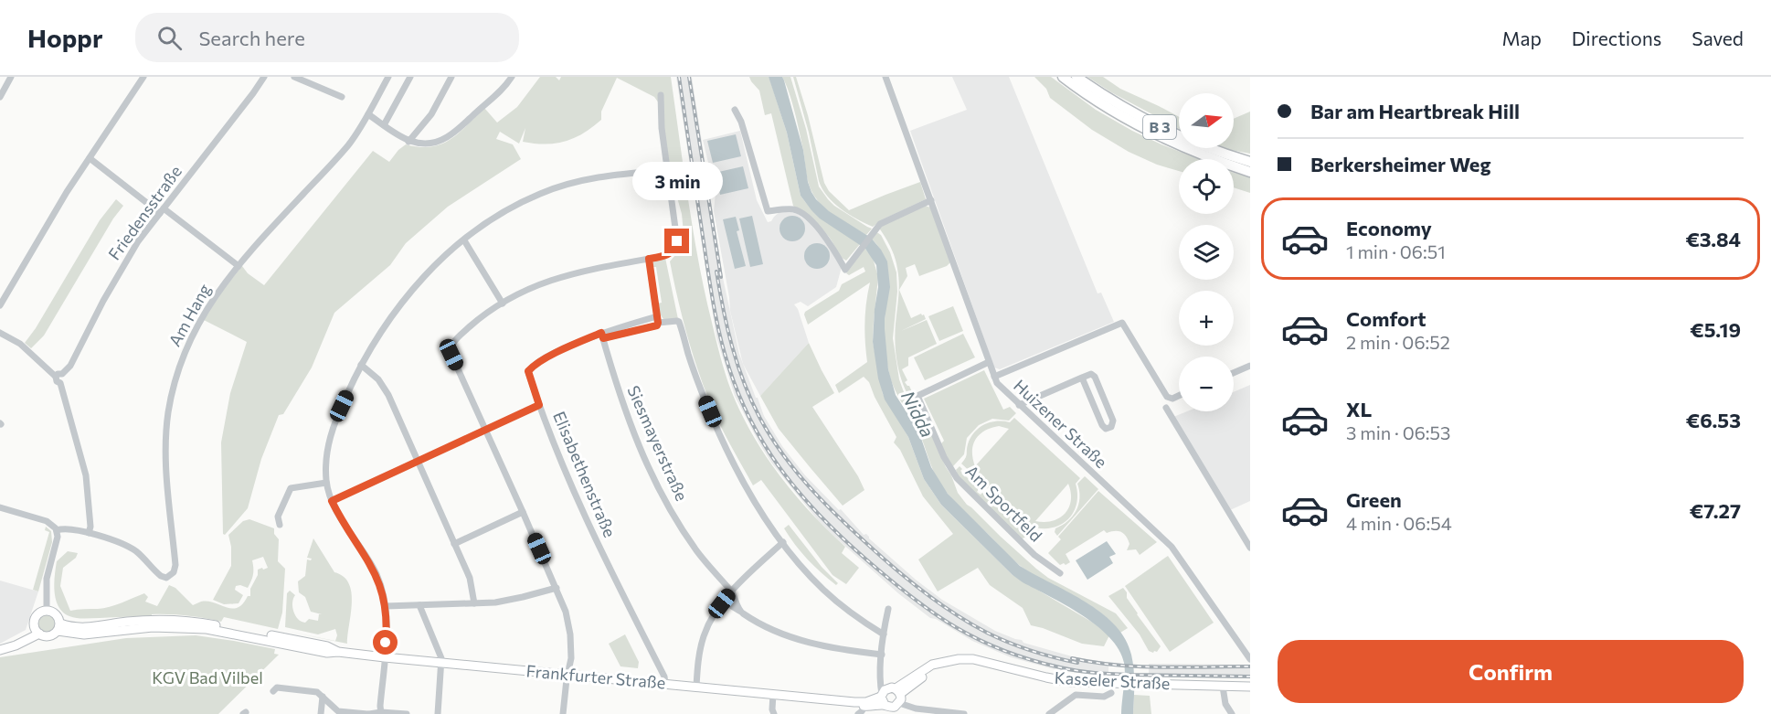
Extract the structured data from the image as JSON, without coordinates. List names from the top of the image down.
{
  "streets": {
    "highway": ["B 3"],
    "main road": ["Frankfurter Straße", "Kasseler Straße"],
    "street": [
      "Friedensstraße",
      "Am Hang",
      "Huizener Straße",
      "Siesmayerstraße",
      "Elisabethenstraße",
      "Am Sportfeld"
    ]
  },
  "crossings": [
    ["Huizener Straße", "Am Sportfeld"],
    ["Siesmayerstraße", "Elisabethenstraße"],
    ["Elisabethenstraße", "Frankfurter Straße"],
    ["Frankfurter Straße", "Kasseler Straße"]
  ],
  "water": ["Nidda"],
  "parks": ["KGV Bad Vilbel"],
  "north": "right",
  "page": {
    "header": "Hoppr",
    "search": "Search here",
    "nav": ["Map", "Directions", "Saved"],
    "banner": ["Bar am Heartbreak Hill", "Berkersheimer Weg"],
    "map_buttons": ["+", "−"],
    "bubble": "3 min",
    "list": [
      {
        "name": "Economy",
        "note": "1 min · 06:51",
        "value": "€3.84"
      },
      {
        "name": "Comfort",
        "note": "2 min · 06:52",
        "value": "€5.19"
      },
      {
        "name": "XL",
        "note": "3 min · 06:53",
        "value": "€6.53"
      },
      {
        "name": "Green",
        "note": "4 min · 06:54",
        "value": "€7.27"
      }
    ],
    "buttons": "Confirm"
  }
}
